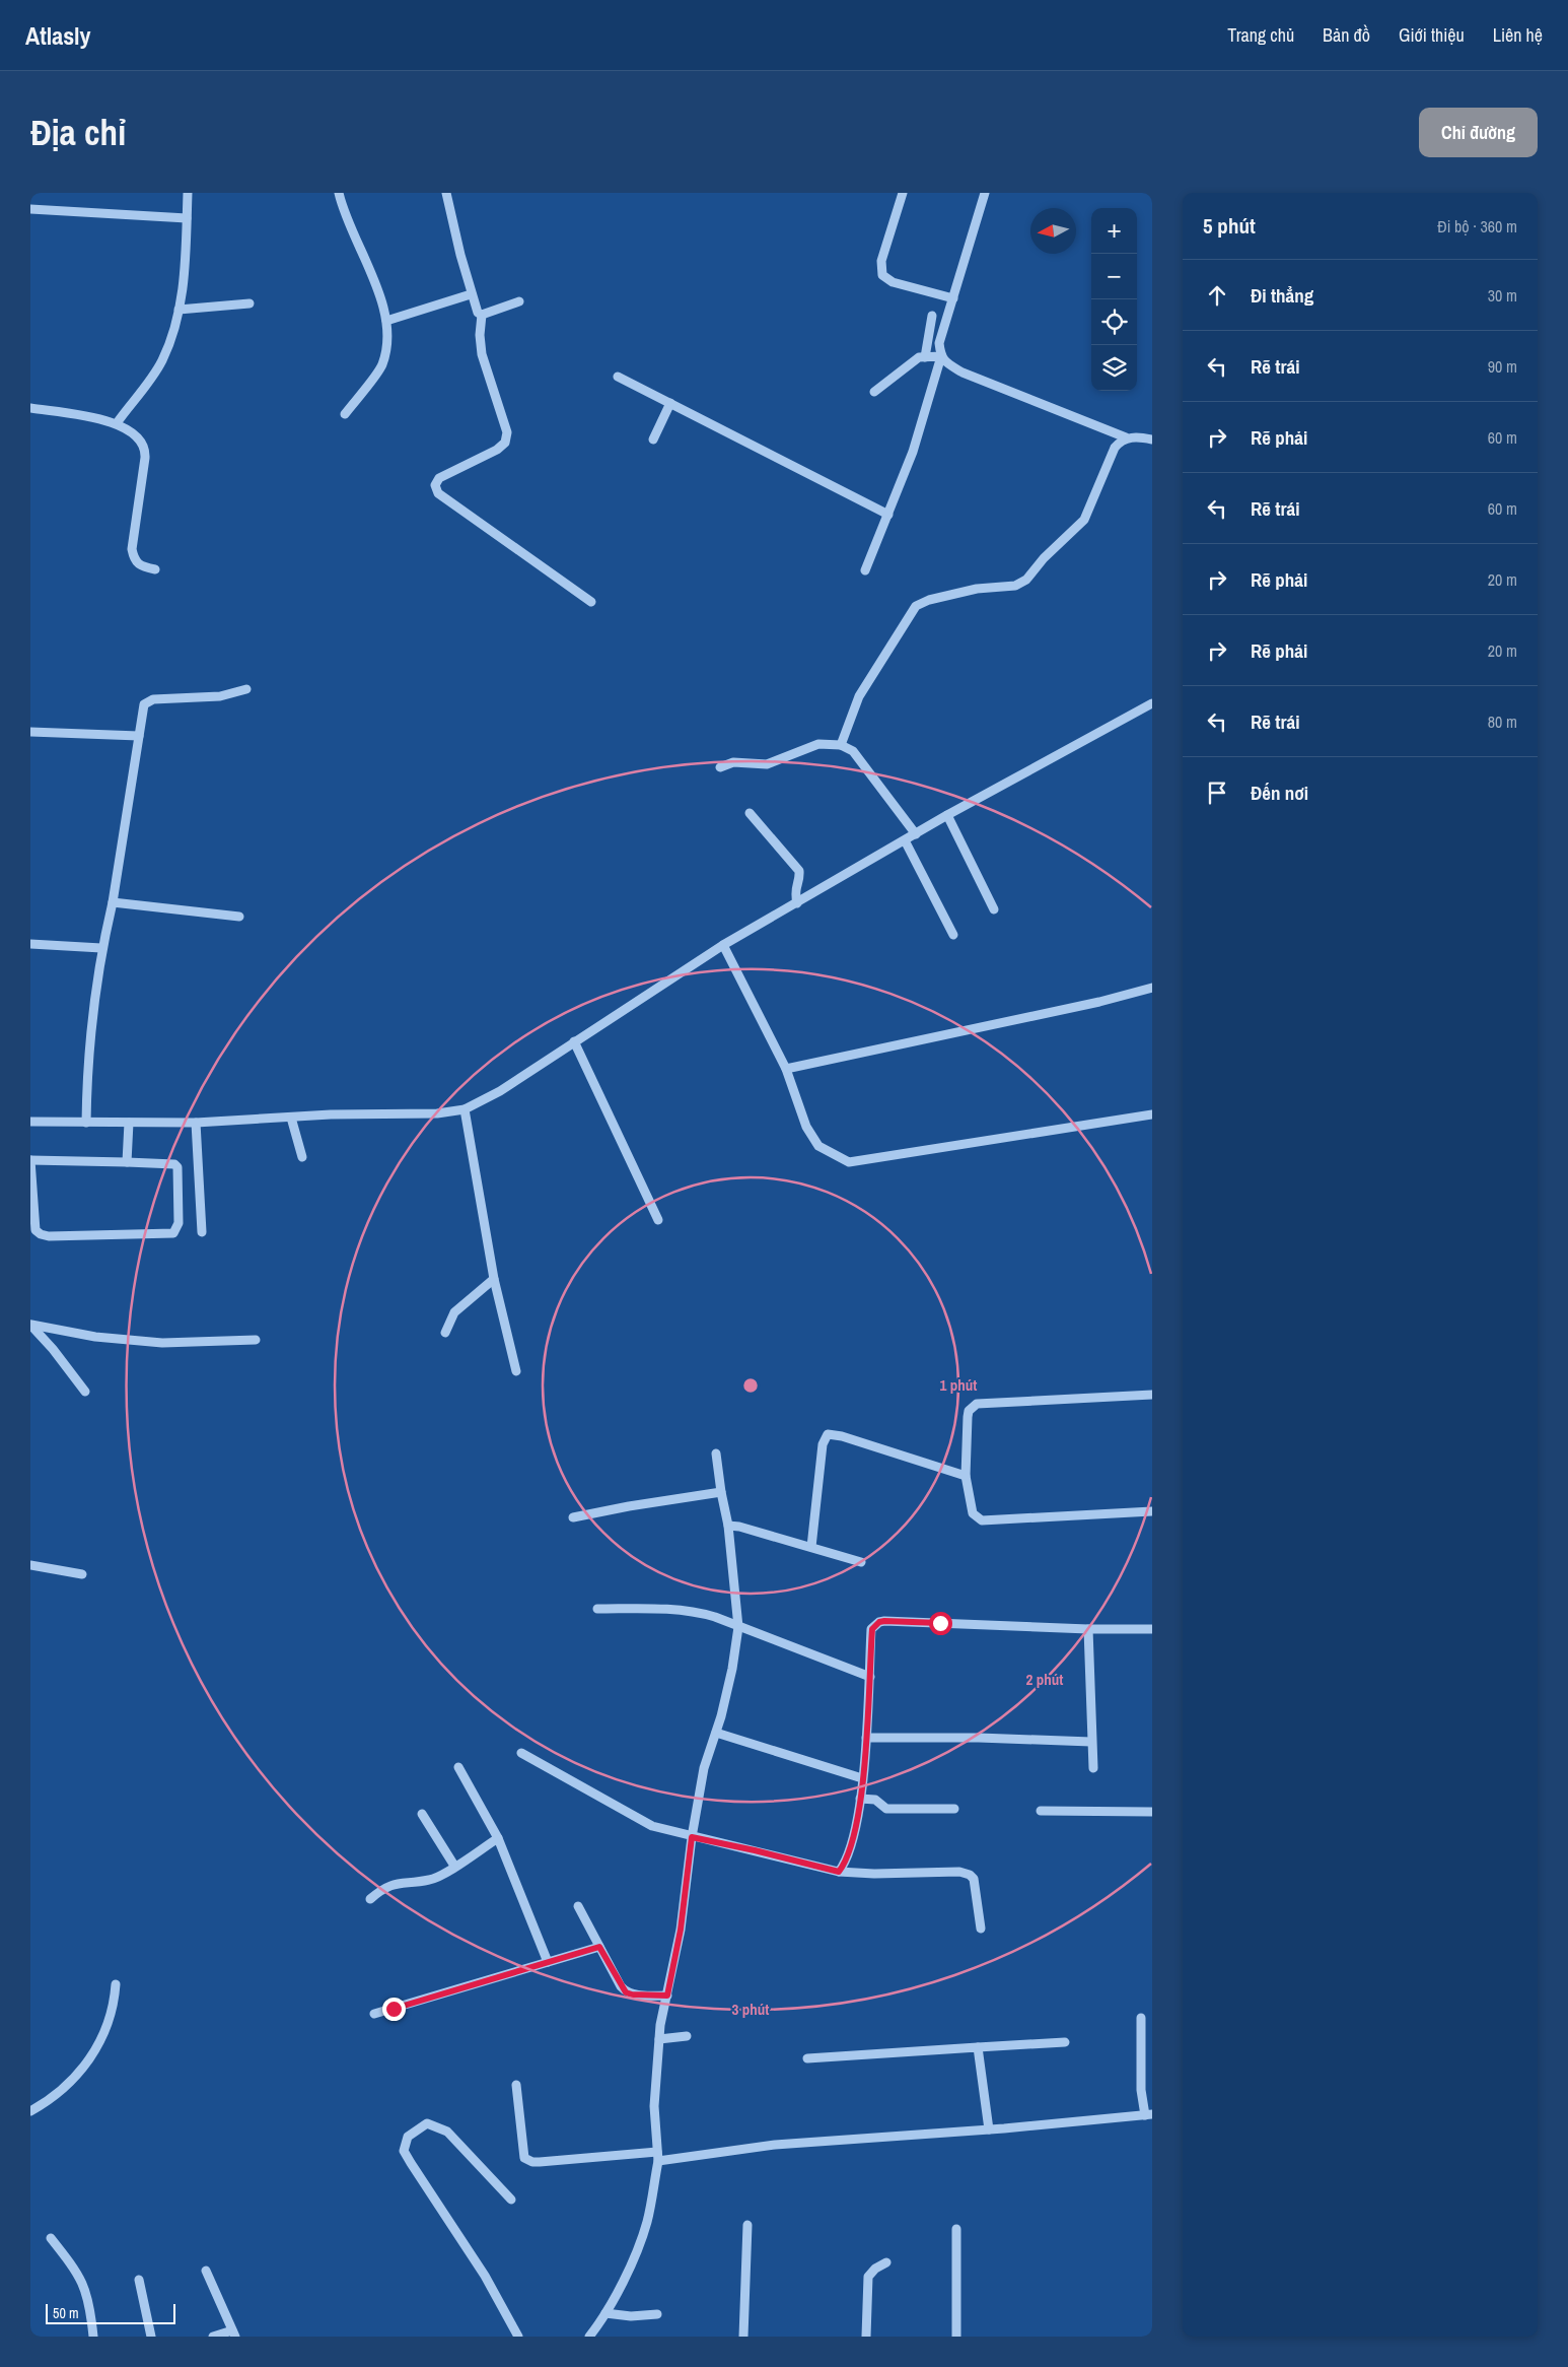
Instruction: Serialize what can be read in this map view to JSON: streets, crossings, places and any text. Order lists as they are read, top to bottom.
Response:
{
  "scale_bar": "50 m",
  "north": "left",
  "page": {
    "header": "Atlasly",
    "nav": [
      "Trang chủ",
      "Bản đồ",
      "Giới thiệu",
      "Liên hệ"
    ],
    "buttons": "Chỉ đường",
    "title": "Địa chỉ",
    "heading": ["5 phút", "Đi bộ · 360 m"],
    "map_buttons": ["+", "−"],
    "list": [
      ["Đi thẳng", "30 m"],
      ["Rẽ trái", "90 m"],
      ["Rẽ phải", "60 m"],
      ["Rẽ trái", "60 m"],
      ["Rẽ phải", "20 m"],
      ["Rẽ phải", "20 m"],
      ["Rẽ trái", "80 m"],
      "Đến nơi"
    ],
    "scale": "50 m"
  },
  "rings": ["1 phút", "2 phút", "3 phút"]
}
